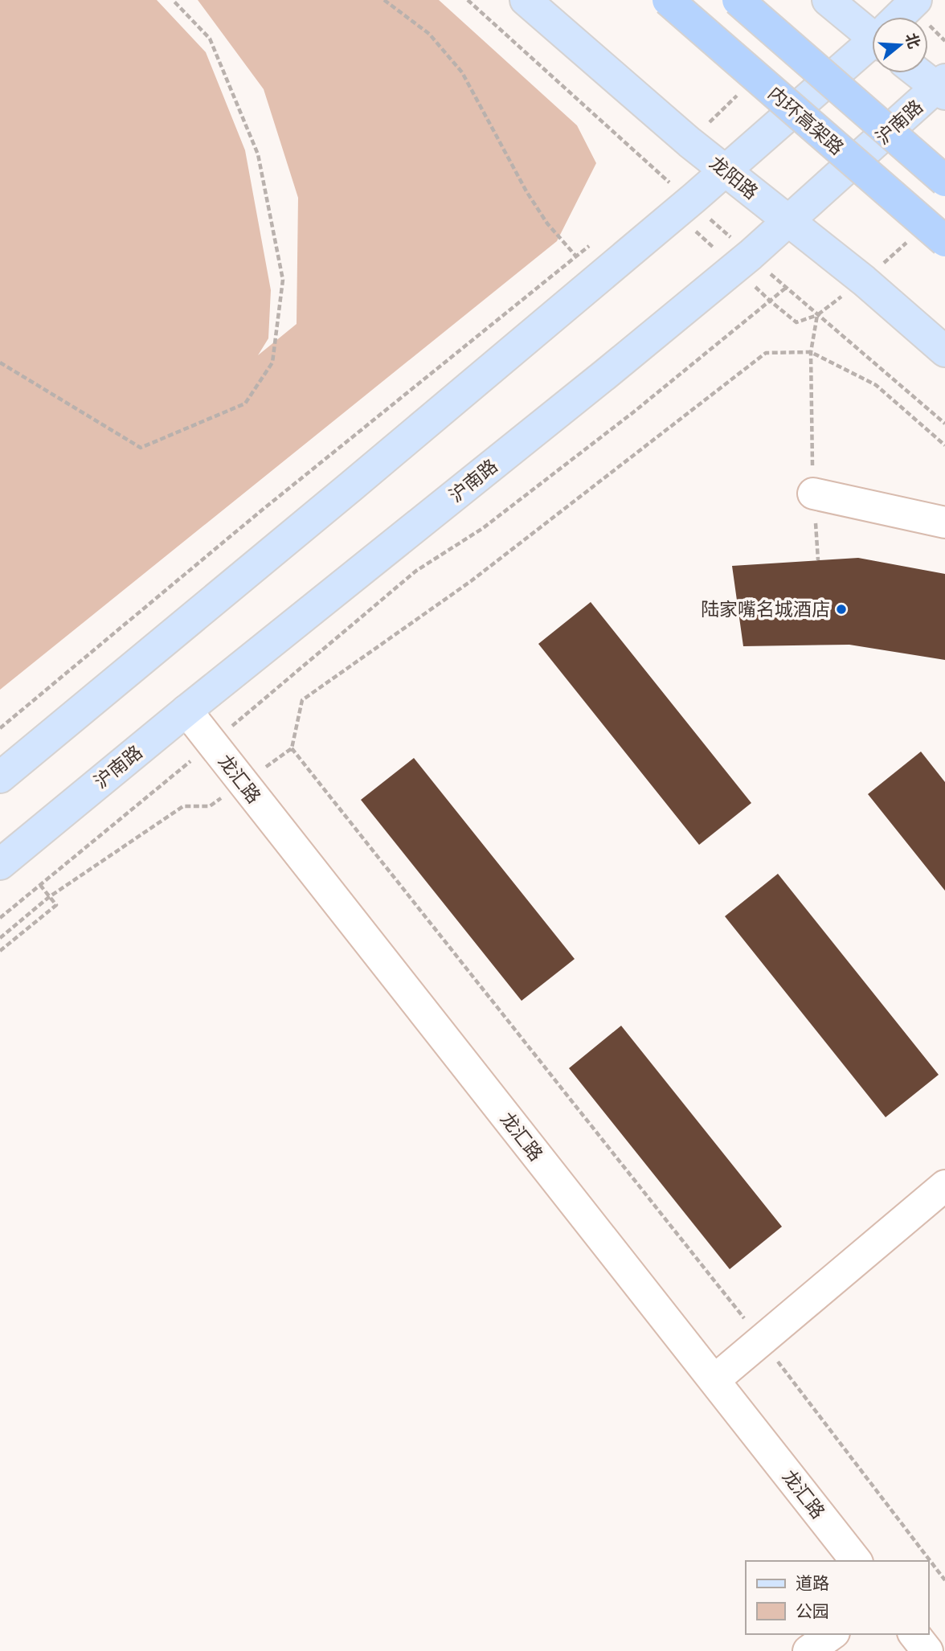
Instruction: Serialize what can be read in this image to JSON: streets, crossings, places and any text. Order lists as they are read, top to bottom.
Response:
{
  "streets": {
    "highway": ["内环高架路"],
    "main road": ["沪南路", "龙阳路"],
    "street": ["龙汇路"]
  },
  "crossings": [
    ["沪南路", "龙阳路"],
    ["沪南路", "龙汇路"]
  ],
  "places": ["陆家嘴名城酒店"],
  "legend": ["道路", "公园"],
  "north": "right"
}
